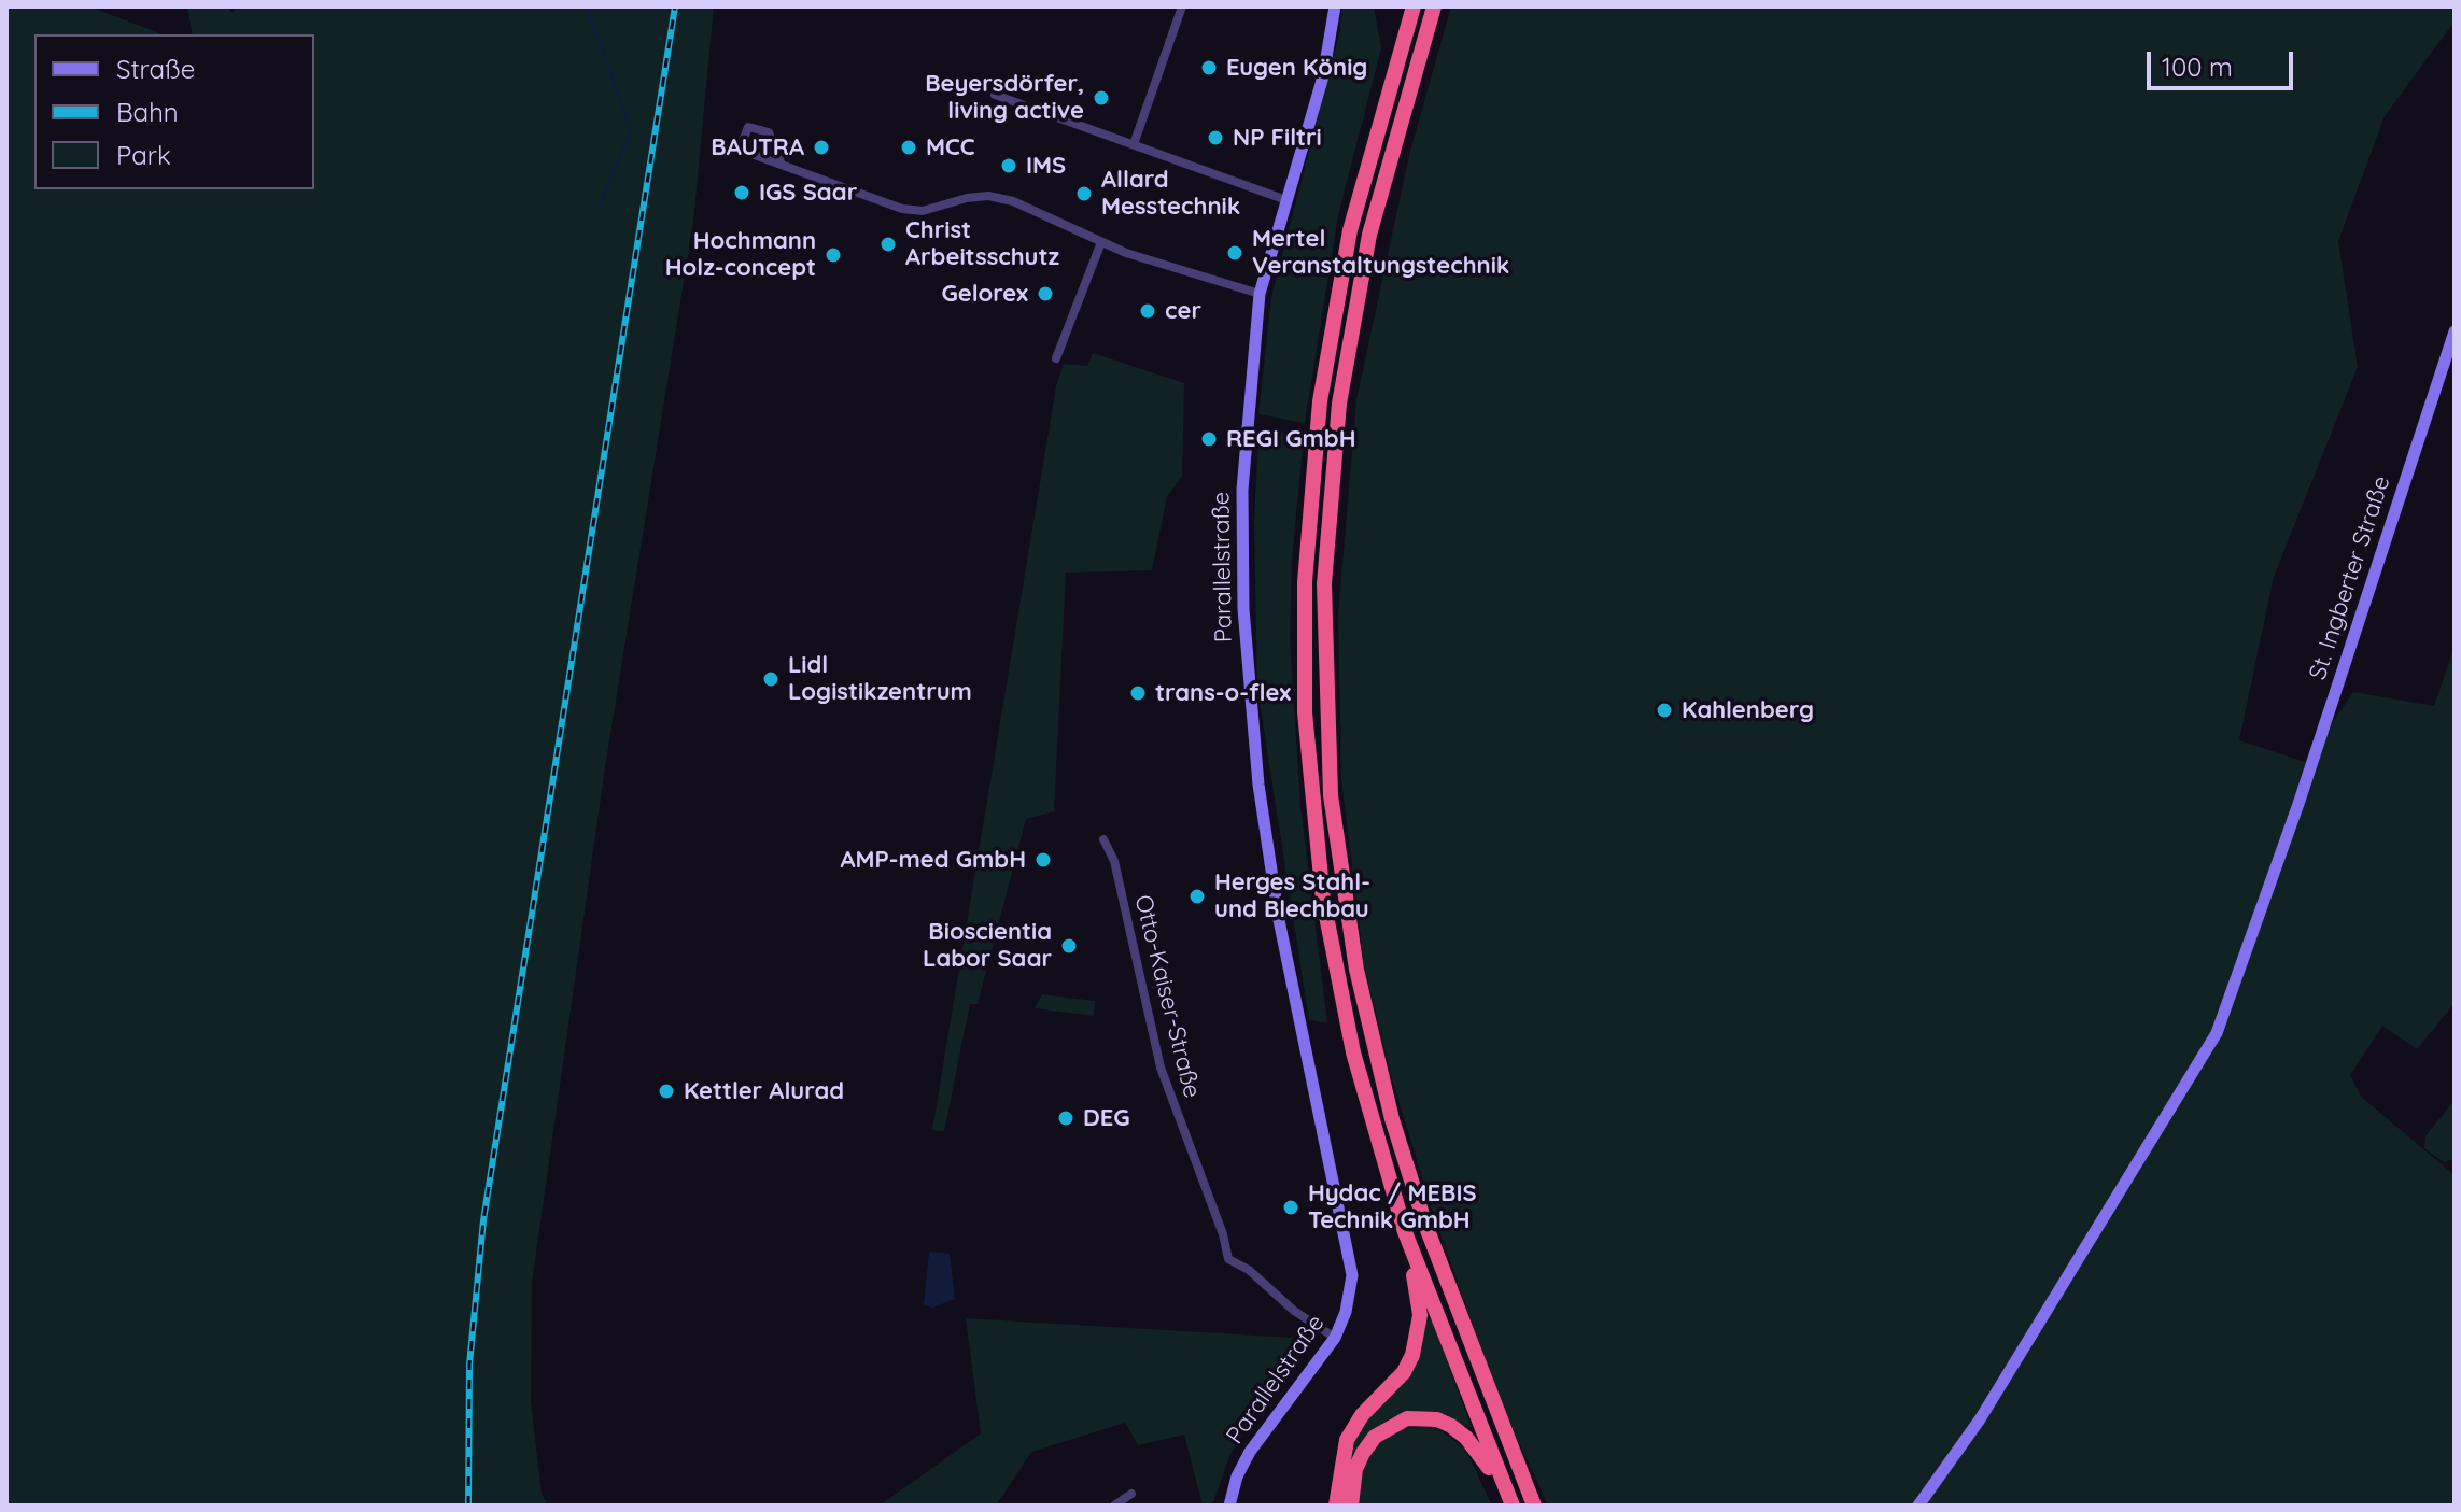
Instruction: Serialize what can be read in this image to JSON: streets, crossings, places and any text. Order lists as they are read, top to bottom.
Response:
{
  "streets": {
    "street": ["Parallelstraße", "St. Ingberter Straße", "Otto-Kaiser-Straße"]
  },
  "crossings": [
    ["Parallelstraße", "Otto-Kaiser-Straße"]
  ],
  "places": [
    "Eugen König",
    "Beyersdörfer, living active",
    "NP Filtri",
    "BAUTRA",
    "MCC",
    "IMS",
    "IGS Saar",
    "Allard Messtechnik",
    "Christ Arbeitsschutz",
    "Mertel Veranstaltungstechnik",
    "Hochmann Holz-concept",
    "Gelorex",
    "cer",
    "REGI GmbH",
    "Lidl Logistikzentrum",
    "trans-o-flex",
    "Kahlenberg",
    "AMP-med GmbH",
    "Herges Stahl- und Blechbau",
    "Bioscientia Labor Saar",
    "Kettler Alurad",
    "DEG",
    "Hydac / MEBIS Technik GmbH"
  ],
  "legend": ["Straße", "Bahn", "Park"],
  "scale_bar": "100 m"
}
